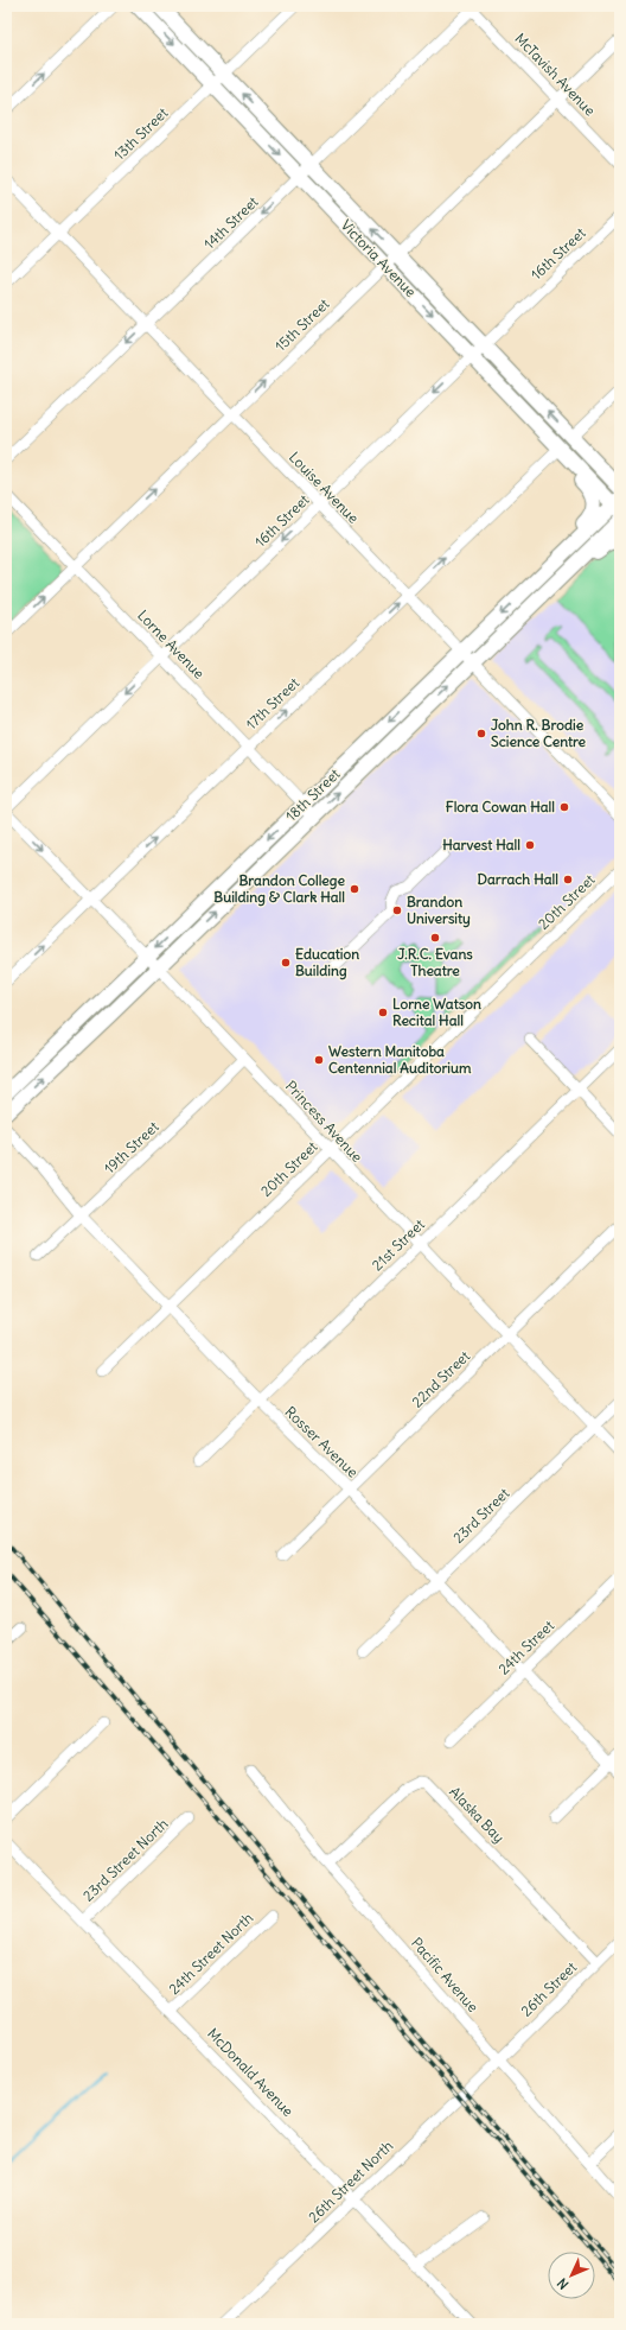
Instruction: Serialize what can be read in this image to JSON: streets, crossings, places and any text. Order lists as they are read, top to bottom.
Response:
{
  "streets": {
    "main road": ["Victoria Avenue", "18th Street"],
    "street": [
      "McTavish Avenue",
      "13th Street",
      "14th Street",
      "16th Street",
      "15th Street",
      "Louise Avenue",
      "Lorne Avenue",
      "17th Street",
      "20th Street",
      "Princess Avenue",
      "19th Street",
      "21st Street",
      "22nd Street",
      "Rosser Avenue",
      "23rd Street",
      "24th Street",
      "Alaska Bay",
      "23rd Street North",
      "24th Street North",
      "Pacific Avenue",
      "26th Street",
      "McDonald Avenue",
      "26th Street North"
    ]
  },
  "crossings": [
    ["McTavish Avenue", "14th Street"],
    ["McTavish Avenue", "15th Street"],
    ["13th Street", "Victoria Avenue"],
    ["13th Street", "Louise Avenue"],
    ["14th Street", "Victoria Avenue"],
    ["14th Street", "Louise Avenue"],
    ["16th Street", "Victoria Avenue"],
    ["16th Street", "Louise Avenue"],
    ["16th Street", "Lorne Avenue"],
    ["16th Street", "Princess Avenue"],
    ["Victoria Avenue", "15th Street"],
    ["Victoria Avenue", "17th Street"],
    ["15th Street", "Louise Avenue"],
    ["15th Street", "Lorne Avenue"],
    ["Louise Avenue", "17th Street"],
    ["Louise Avenue", "18th Street"],
    ["Lorne Avenue", "17th Street"],
    ["Lorne Avenue", "18th Street"],
    ["17th Street", "Princess Avenue"],
    ["18th Street", "Princess Avenue"],
    ["20th Street", "Princess Avenue"],
    ["20th Street", "Rosser Avenue"],
    ["Princess Avenue", "19th Street"],
    ["Princess Avenue", "21st Street"],
    ["Princess Avenue", "22nd Street"],
    ["Princess Avenue", "23rd Street"],
    ["19th Street", "Rosser Avenue"],
    ["21st Street", "Rosser Avenue"],
    ["22nd Street", "Rosser Avenue"],
    ["Rosser Avenue", "23rd Street"],
    ["Rosser Avenue", "24th Street"],
    ["Alaska Bay", "Pacific Avenue"],
    ["Alaska Bay", "26th Street"],
    ["23rd Street North", "McDonald Avenue"],
    ["24th Street North", "McDonald Avenue"],
    ["Pacific Avenue", "26th Street"],
    ["Pacific Avenue", "26th Street North"],
    ["26th Street", "26th Street North"],
    ["McDonald Avenue", "26th Street North"]
  ],
  "one_way": [
    "14th Street",
    "16th Street",
    "15th Street",
    "17th Street"
  ],
  "places": [
    "John R. Brodie Science Centre",
    "Flora Cowan Hall",
    "Harvest Hall",
    "Darrach Hall",
    "Brandon College Building & Clark Hall",
    "Brandon University",
    "J.R.C. Evans Theatre",
    "Education Building",
    "Lorne Watson Recital Hall",
    "Western Manitoba Centennial Auditorium"
  ],
  "north": "bottom left"
}
